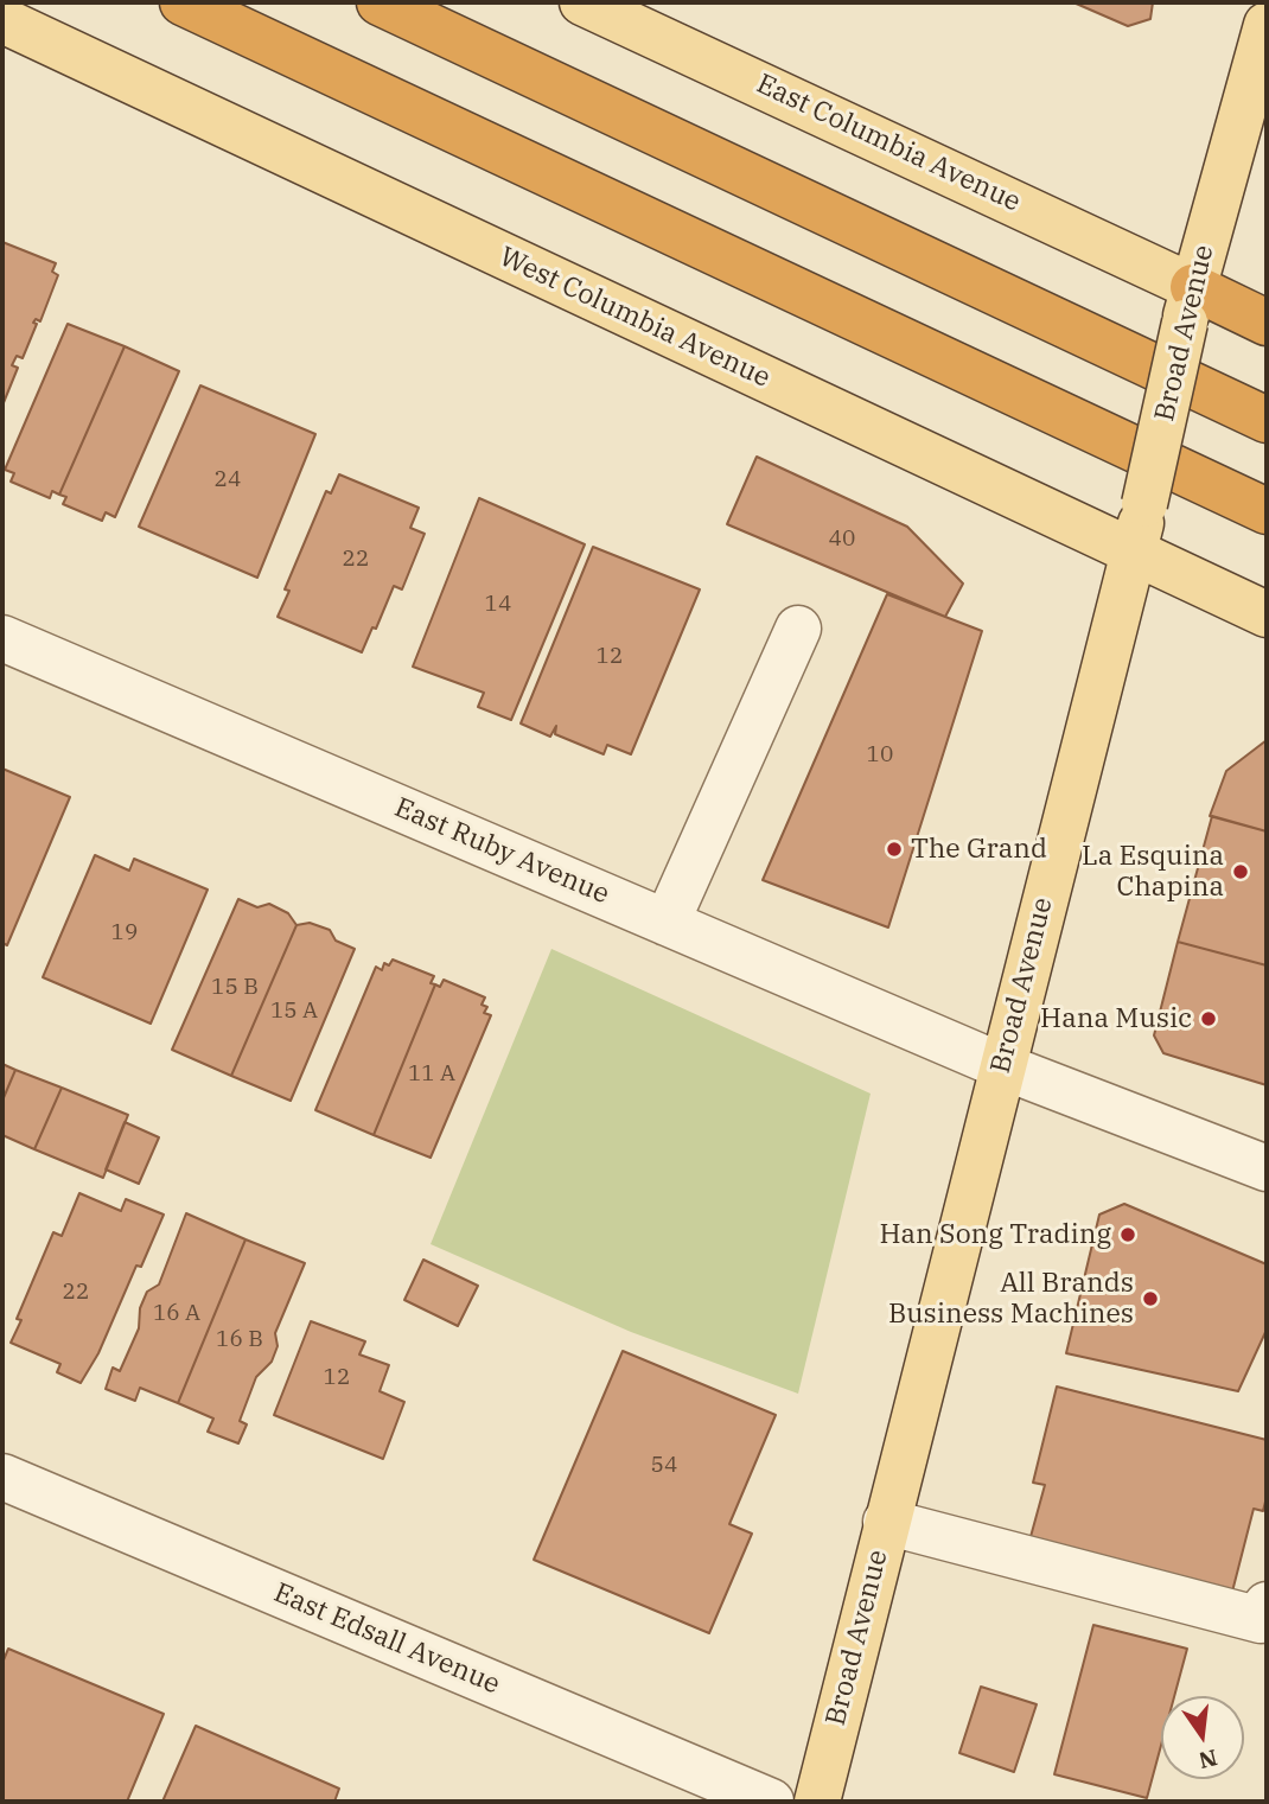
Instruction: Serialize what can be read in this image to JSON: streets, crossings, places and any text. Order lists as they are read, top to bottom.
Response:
{
  "streets": {
    "main road": ["East Columbia Avenue", "West Columbia Avenue", "Broad Avenue"],
    "street": ["East Ruby Avenue", "East Edsall Avenue"]
  },
  "crossings": [
    ["East Columbia Avenue", "Broad Avenue"],
    ["West Columbia Avenue", "Broad Avenue"],
    ["Broad Avenue", "East Ruby Avenue"]
  ],
  "places": [
    "The Grand",
    "La Esquina Chapina",
    "Hana Music",
    "Han Song Trading",
    "All Brands Business Machines"
  ],
  "house_numbers": [
    "24",
    "40",
    "22",
    "14",
    "12",
    "10",
    "19",
    "15 B",
    "15 A",
    "11 A",
    "22",
    "16 A",
    "16 B",
    "12",
    "54"
  ],
  "north": "bottom"
}
